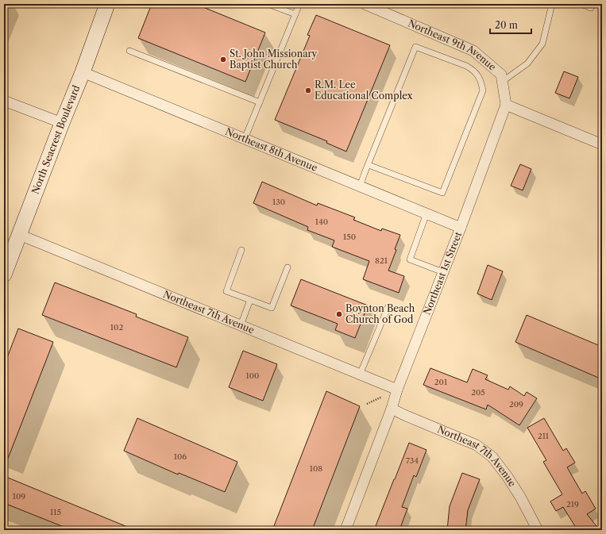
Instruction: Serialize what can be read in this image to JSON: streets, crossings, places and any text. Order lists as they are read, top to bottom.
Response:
{
  "streets": {
    "street": [
      "Northeast 9th Avenue",
      "North Seacrest Boulevard",
      "Northeast 8th Avenue",
      "Northeast 1st Street",
      "Northeast 7th Avenue"
    ]
  },
  "crossings": [
    ["Northeast 9th Avenue", "Northeast 1st Street"],
    ["North Seacrest Boulevard", "Northeast 8th Avenue"],
    ["North Seacrest Boulevard", "Northeast 7th Avenue"],
    ["Northeast 8th Avenue", "Northeast 1st Street"],
    ["Northeast 1st Street", "Northeast 7th Avenue"]
  ],
  "places": ["St. John Missionary Baptist Church", "R.M. Lee Educational Complex", "Boynton Beach Church of God"],
  "house_numbers": [
    "130",
    "140",
    "150",
    "821",
    "102",
    "100",
    "201",
    "205",
    "209",
    "211",
    "106",
    "734",
    "108",
    "109",
    "219",
    "115"
  ],
  "scale_bar": "20 m"
}
